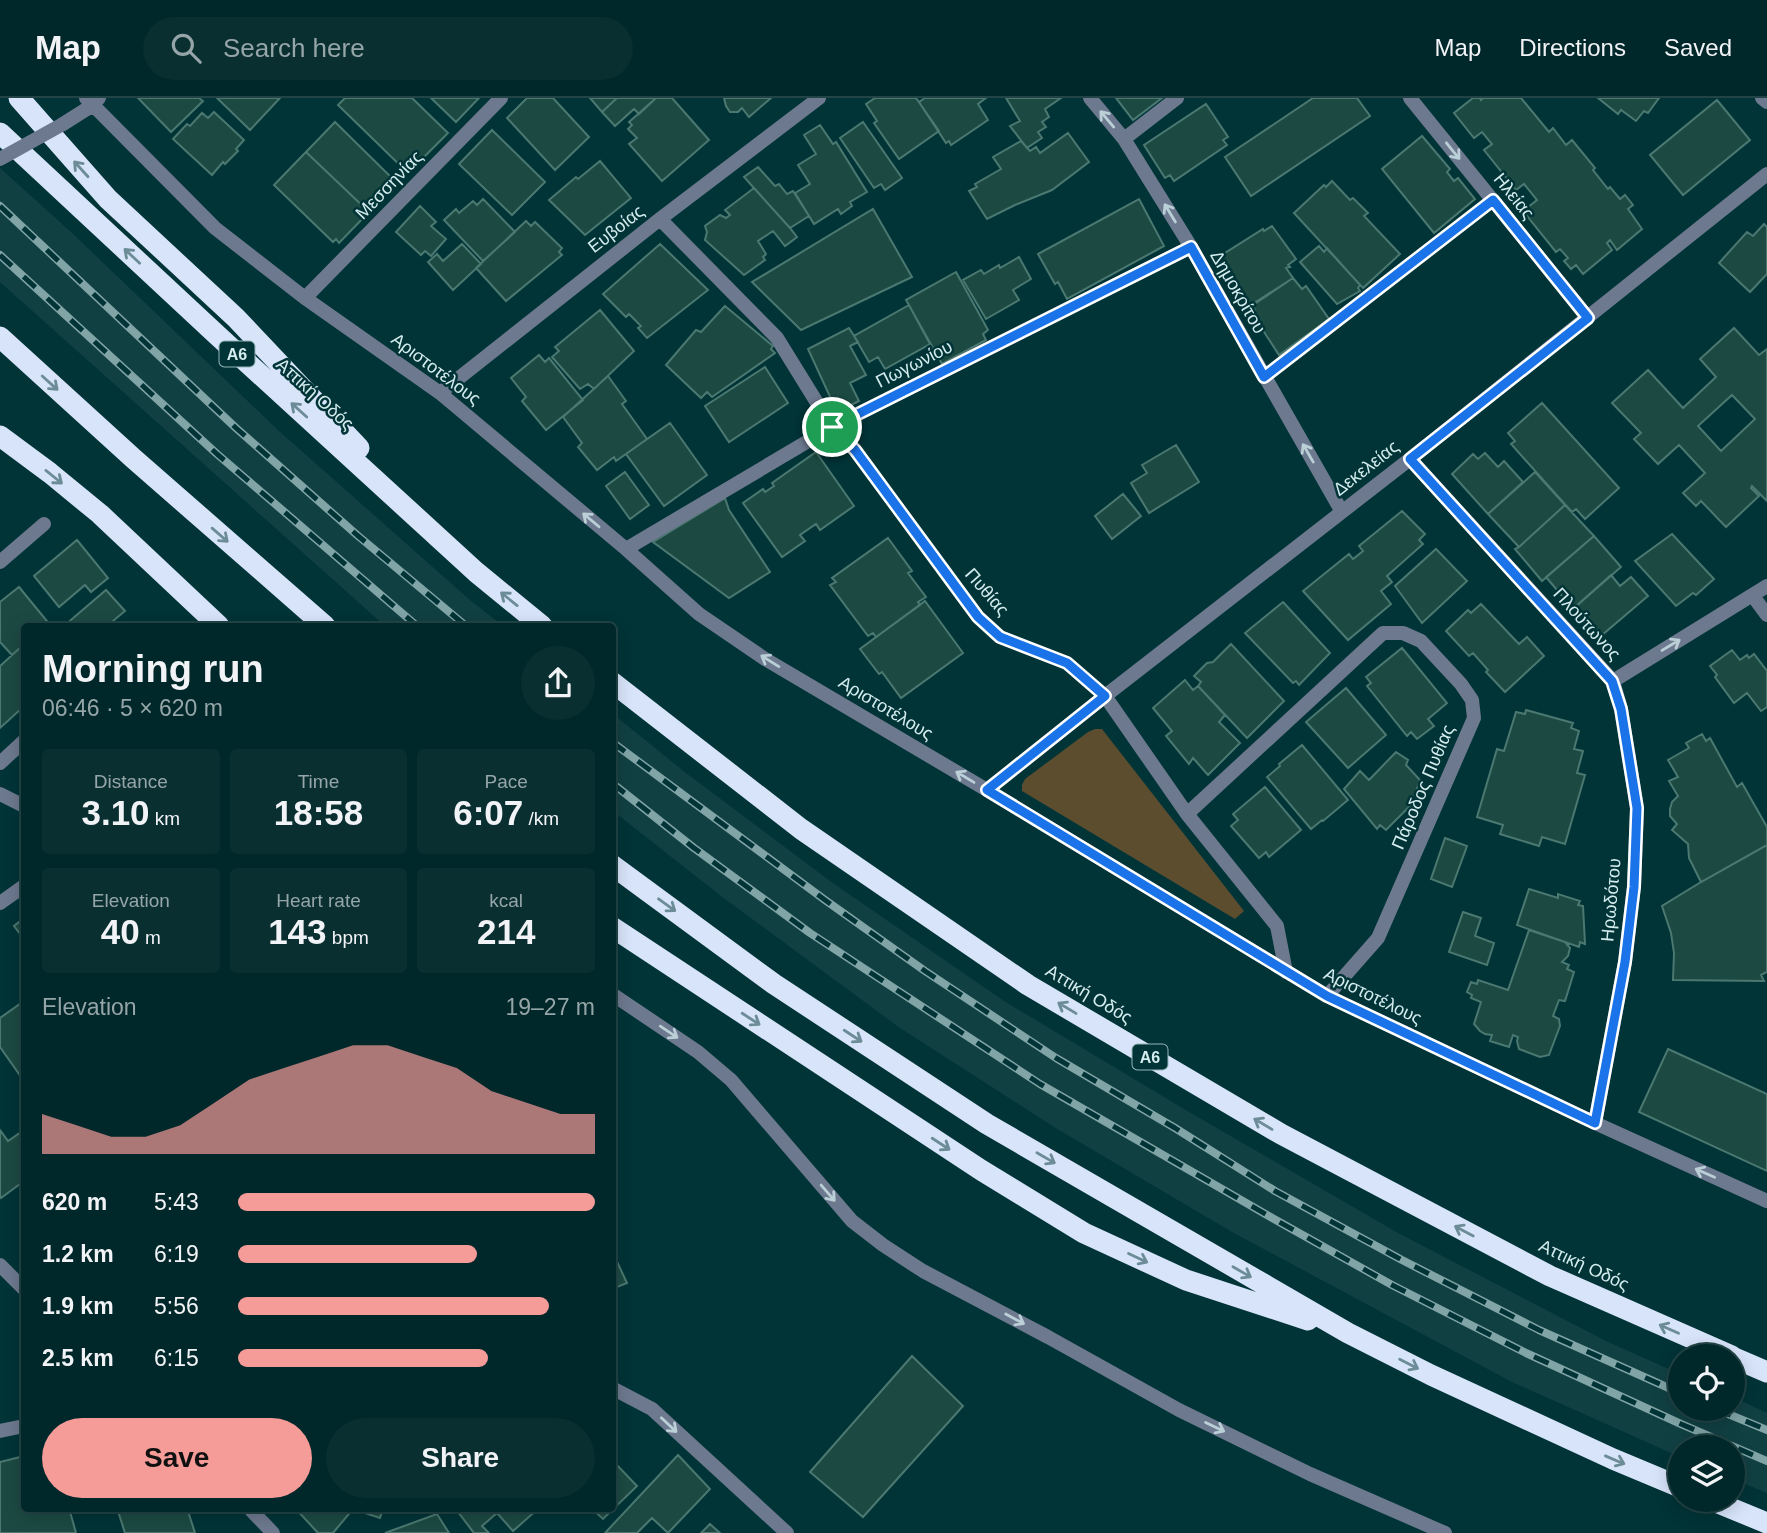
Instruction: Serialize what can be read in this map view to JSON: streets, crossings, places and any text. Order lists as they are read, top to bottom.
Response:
{
  "streets": {
    "highway": ["Α6", "Αττική Οδός"],
    "street": [
      "Μεσσηνίας",
      "Ηλείας",
      "Ευβοίας",
      "Δημοκρίτου",
      "Πωγωνίου",
      "Αριστοτέλους",
      "Δεκελείας",
      "Πλούτωνος",
      "Πάροδος Πυθίας",
      "Ηρωδότου"
    ],
    "path": ["Πυθίας"]
  },
  "crossings": [
    ["Μεσσηνίας", "Αριστοτέλους"],
    ["Ηλείας", "Δεκελείας"],
    ["Ευβοίας", "Αριστοτέλους"],
    ["Δημοκρίτου", "Πωγωνίου"],
    ["Δημοκρίτου", "Δεκελείας"],
    ["Πωγωνίου", "Αριστοτέλους"],
    ["Πωγωνίου", "Πυθίας"],
    ["Αριστοτέλους", "Δεκελείας"],
    ["Αριστοτέλους", "Πάροδος Πυθίας"],
    ["Αριστοτέλους", "Ηρωδότου"],
    ["Δεκελείας", "Πυθίας"],
    ["Δεκελείας", "Πλούτωνος"],
    ["Πλούτωνος", "Ηρωδότου"]
  ],
  "one_way": ["Ηλείας", "Δημοκρίτου", "Αριστοτέλους"],
  "page": {
    "header": "Map",
    "search": "Search here",
    "nav": ["Map", "Directions", "Saved"],
    "heading": ["Morning run", "06:46 · 5 × 620 m"],
    "stats": [
      ["Distance", "3.10 km"],
      ["Time", "18:58"],
      ["Pace", "6:07 /km"],
      ["Elevation", "40 m"],
      ["Heart rate", "143 bpm"],
      ["kcal", "214"]
    ],
    "chart": ["Elevation", "19–27 m"],
    "list": [
      {
        "name": "620 m",
        "note": "5:43"
      },
      {
        "name": "1.2 km",
        "note": "6:19"
      },
      {
        "name": "1.9 km",
        "note": "5:56"
      },
      {
        "name": "2.5 km",
        "note": "6:15"
      }
    ],
    "buttons": ["Save", "Share"]
  }
}
